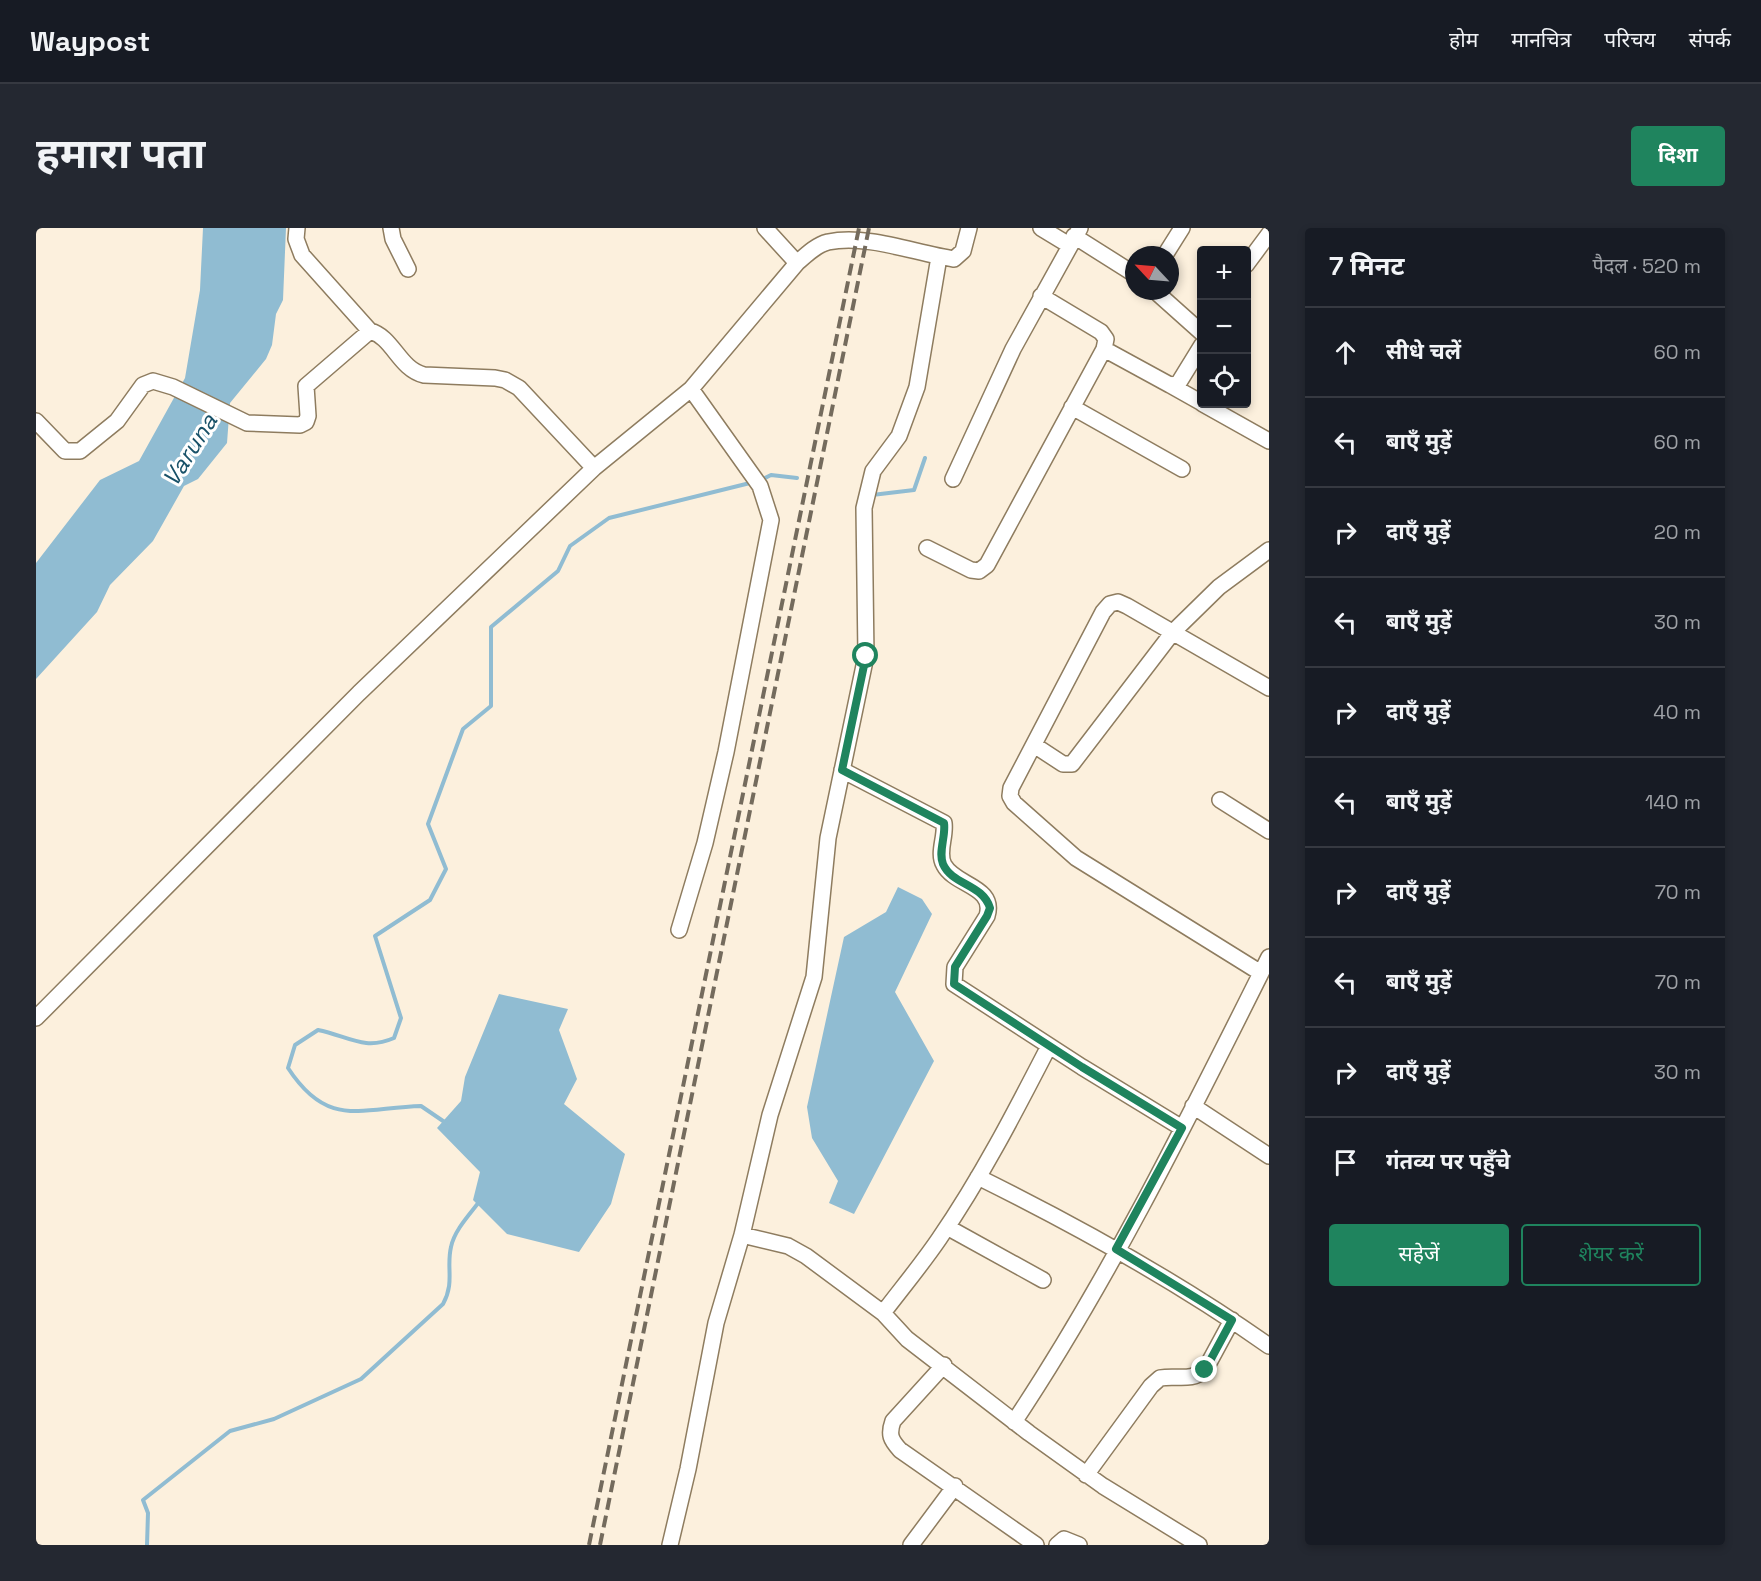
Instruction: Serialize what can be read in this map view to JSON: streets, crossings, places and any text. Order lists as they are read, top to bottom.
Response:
{
  "water": ["Varuna"],
  "north": "top left",
  "page": {
    "header": "Waypost",
    "nav": [
      "होम",
      "मानचित्र",
      "परिचय",
      "संपर्क"
    ],
    "buttons": [
      "दिशा",
      ["सहेजें", "शेयर करें"]
    ],
    "title": "हमारा पता",
    "heading": ["7 मिनट", "पैदल · 520 m"],
    "map_buttons": ["+", "−"],
    "list": [
      ["सीधे चलें", "60 m"],
      ["बाएँ मुड़ें", "60 m"],
      ["दाएँ मुड़ें", "20 m"],
      ["बाएँ मुड़ें", "30 m"],
      ["दाएँ मुड़ें", "40 m"],
      ["बाएँ मुड़ें", "140 m"],
      ["दाएँ मुड़ें", "70 m"],
      ["बाएँ मुड़ें", "70 m"],
      ["दाएँ मुड़ें", "30 m"],
      "गंतव्य पर पहुँचे"
    ]
  }
}
